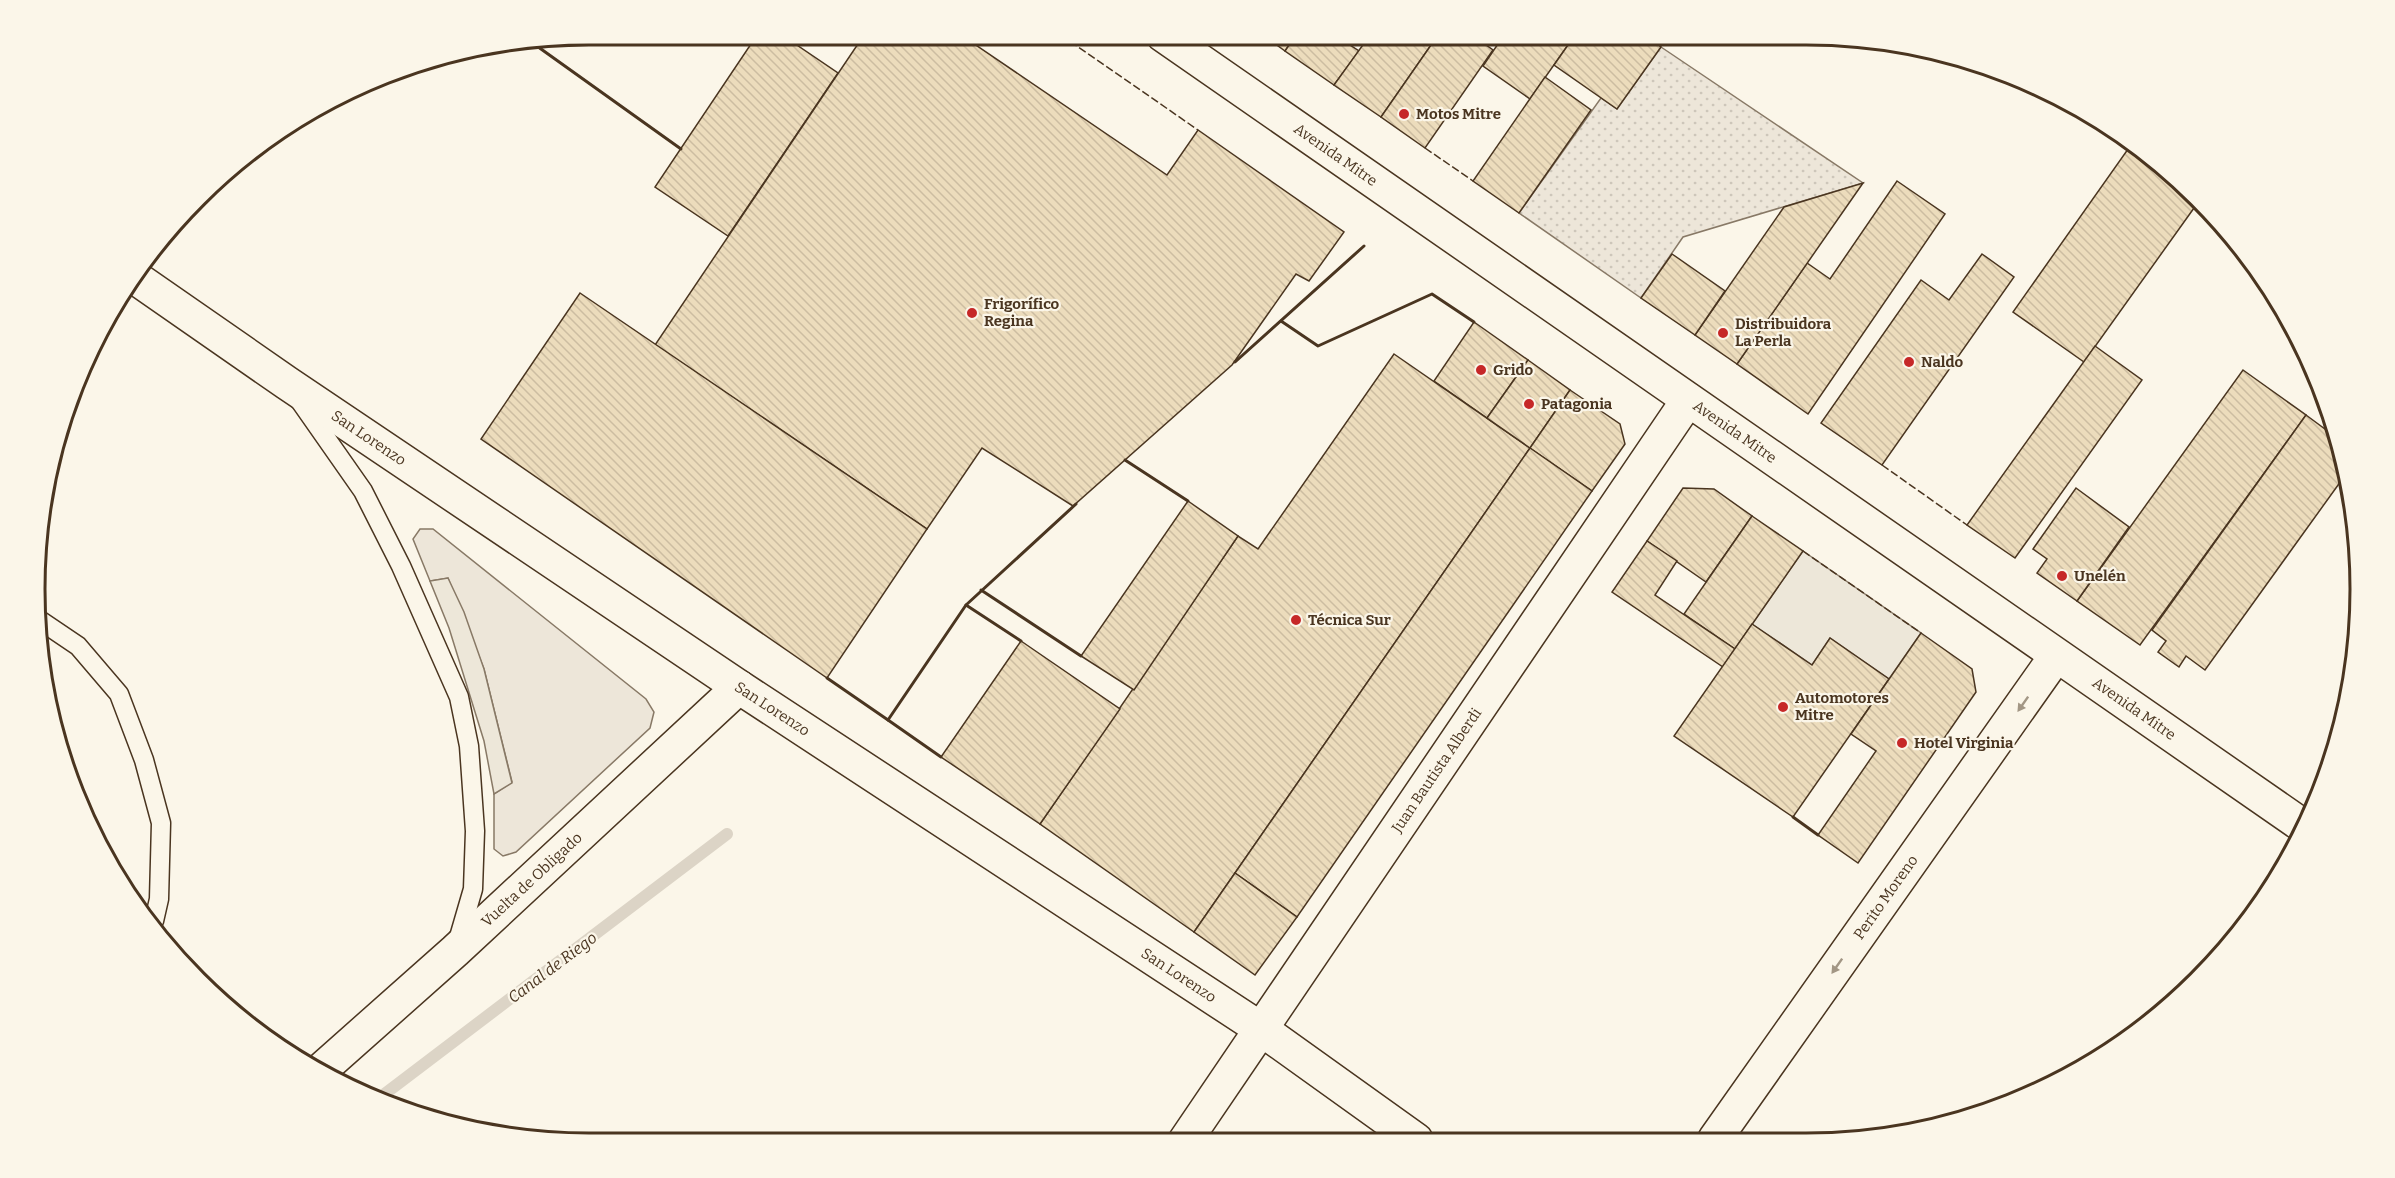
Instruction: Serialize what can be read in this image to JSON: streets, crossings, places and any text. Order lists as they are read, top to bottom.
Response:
{
  "streets": {
    "street": [
      "Avenida Mitre",
      "San Lorenzo",
      "Juan Bautista Alberdi",
      "Vuelta de Obligado",
      "Perito Moreno"
    ]
  },
  "crossings": [
    ["Avenida Mitre", "Juan Bautista Alberdi"],
    ["Avenida Mitre", "Perito Moreno"],
    ["San Lorenzo", "Juan Bautista Alberdi"],
    ["San Lorenzo", "Vuelta de Obligado"]
  ],
  "one_way": ["Perito Moreno"],
  "water": ["Canal de Riego"],
  "places": [
    "Motos Mitre",
    "Frigorífico Regina",
    "Distribuidora La Perla",
    "Naldo",
    "Grido",
    "Patagonia",
    "Unelén",
    "Técnica Sur",
    "Automotores Mitre",
    "Hotel Virginia"
  ]
}
